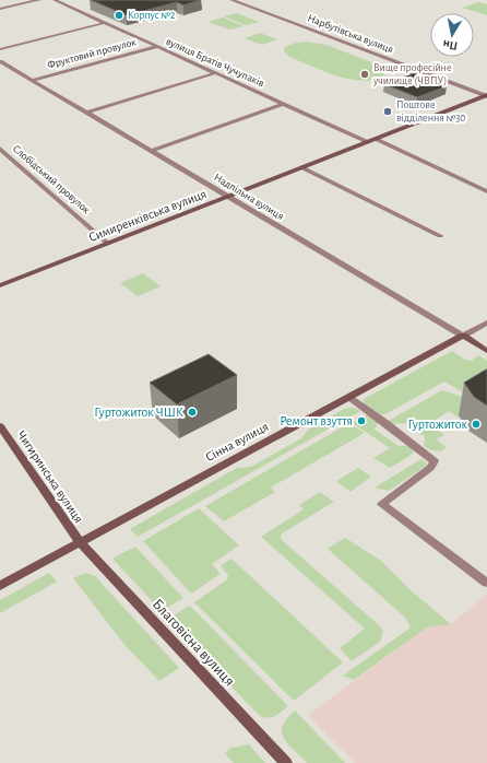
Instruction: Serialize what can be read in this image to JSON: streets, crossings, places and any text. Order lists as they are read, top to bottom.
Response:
{
  "streets": {
    "main road": [
      "Надпільна вулиця",
      "Симиренківська вулиця",
      "Сінна вулиця",
      "Чигиринська вулиця",
      "Благовісна вулиця"
    ],
    "street": [
      "Нарбутівська вулиця",
      "Фруктовий провулок",
      "вулиця Братів Чучупаків",
      "Слобідський провулок"
    ]
  },
  "crossings": [
    ["Нарбутівська вулиця", "Симиренківська вулиця"],
    ["Фруктовий провулок", "вулиця Братів Чучупаків"],
    ["Фруктовий провулок", "Надпільна вулиця"],
    ["вулиця Братів Чучупаків", "Симиренківська вулиця"],
    ["Слобідський провулок", "Симиренківська вулиця"],
    ["Надпільна вулиця", "Симиренківська вулиця"],
    ["Надпільна вулиця", "Сінна вулиця"],
    ["Сінна вулиця", "Чигиринська вулиця"],
    ["Сінна вулиця", "Благовісна вулиця"],
    ["Чигиринська вулиця", "Благовісна вулиця"]
  ],
  "places": [
    "Корпус №2",
    "Вище професійне училище (ЧВПУ)",
    "Поштове відділення №30",
    "Гуртожиток ЧШК",
    "Ремонт взуття",
    "Гуртожиток"
  ],
  "north": "bottom"
}
